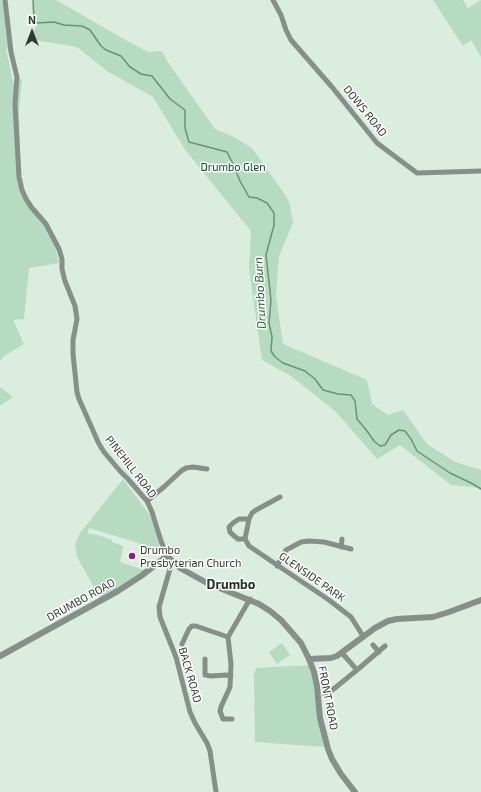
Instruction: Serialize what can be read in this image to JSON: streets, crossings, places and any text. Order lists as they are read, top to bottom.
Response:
{
  "streets": {
    "street": [
      "DOWS ROAD",
      "PINEHILL ROAD",
      "GLENSIDE PARK",
      "DRUMBO ROAD",
      "BACK ROAD",
      "FRONT ROAD"
    ]
  },
  "crossings": [
    ["PINEHILL ROAD", "DRUMBO ROAD"],
    ["PINEHILL ROAD", "FRONT ROAD"],
    ["DRUMBO ROAD", "FRONT ROAD"],
    ["BACK ROAD", "FRONT ROAD"]
  ],
  "districts": ["Drumbo"],
  "water": ["Drumbo Burn"],
  "parks": ["Drumbo Glen"],
  "places": ["Drumbo Presbyterian Church"],
  "north": "top"
}
